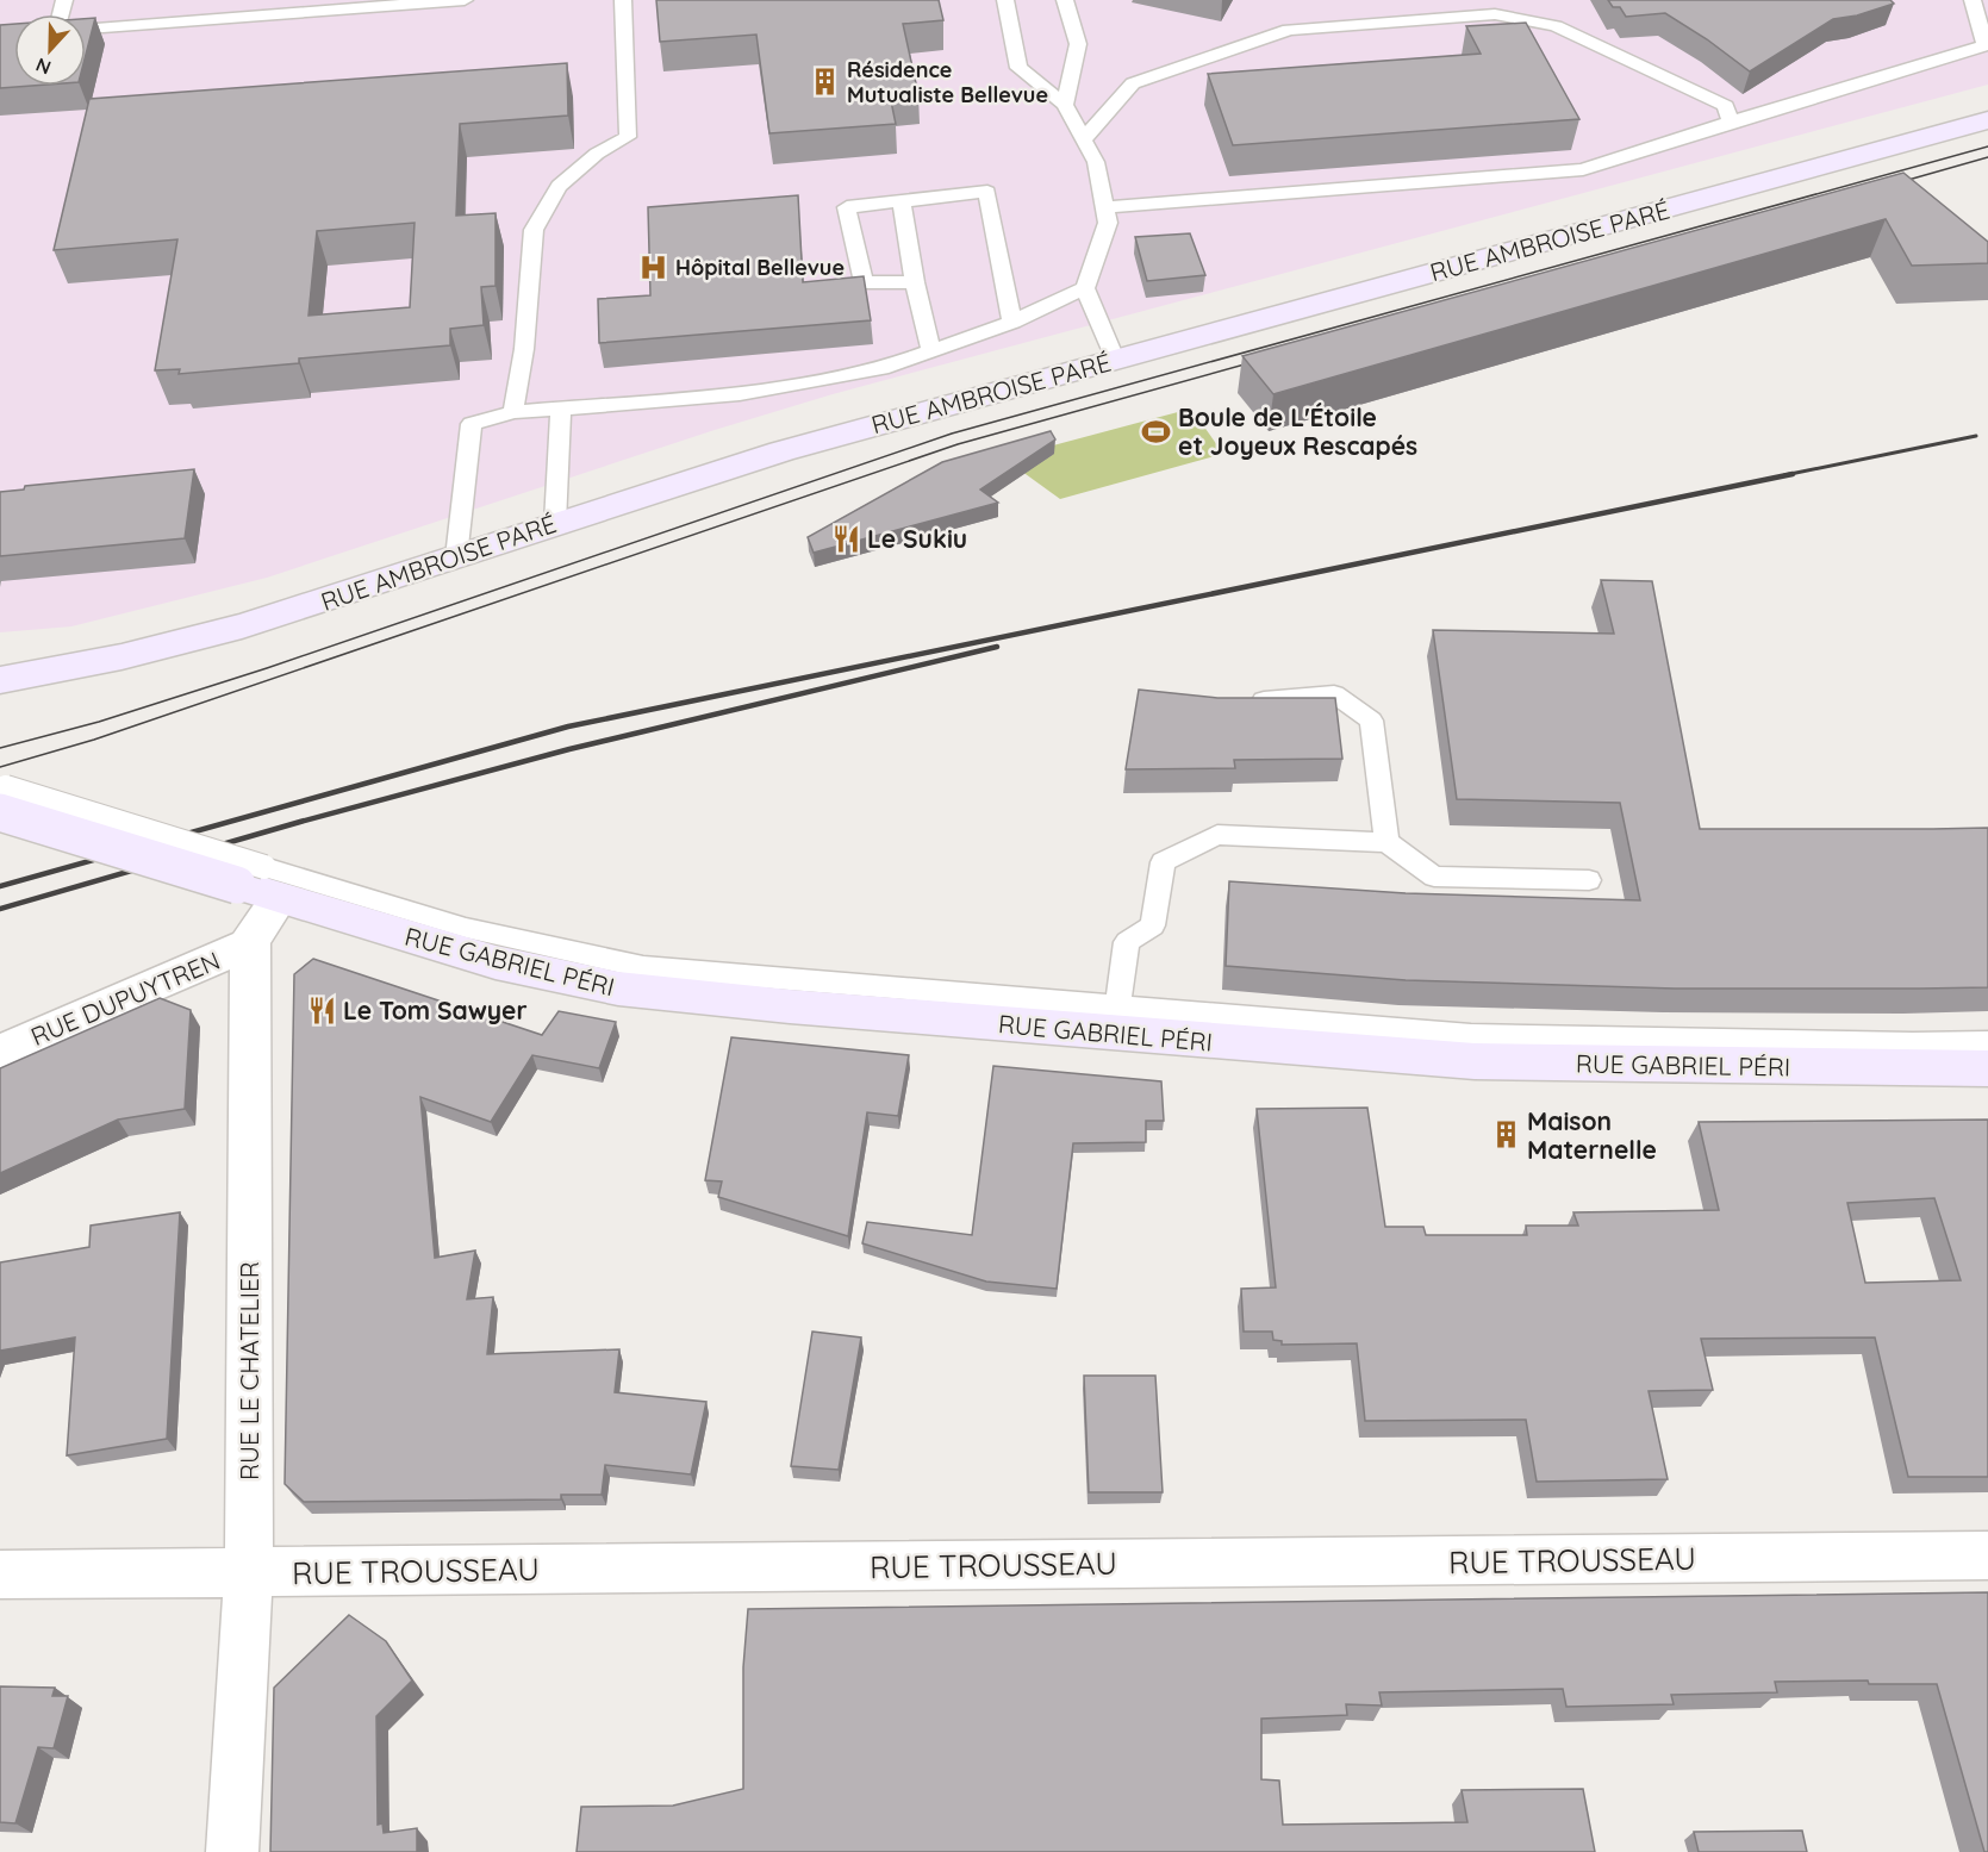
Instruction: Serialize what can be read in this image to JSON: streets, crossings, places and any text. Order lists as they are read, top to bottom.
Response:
{
  "streets": {
    "main road": ["RUE AMBROISE PARÉ", "RUE GABRIEL PÉRI"],
    "street": ["RUE DUPUYTREN", "RUE LE CHATELIER", "RUE TROUSSEAU"]
  },
  "crossings": [
    ["RUE DUPUYTREN", "RUE LE CHATELIER"],
    ["RUE LE CHATELIER", "RUE TROUSSEAU"]
  ],
  "places": {
    "building": ["Résidence Mutualiste Bellevue", "Maison Maternelle"],
    "hospital": ["Hôpital Bellevue"],
    "sports": ["Boule de L'Étoile et Joyeux Rescapés"],
    "restaurant": ["Le Sukiu", "Le Tom Sawyer"]
  },
  "north": "bottom"
}
